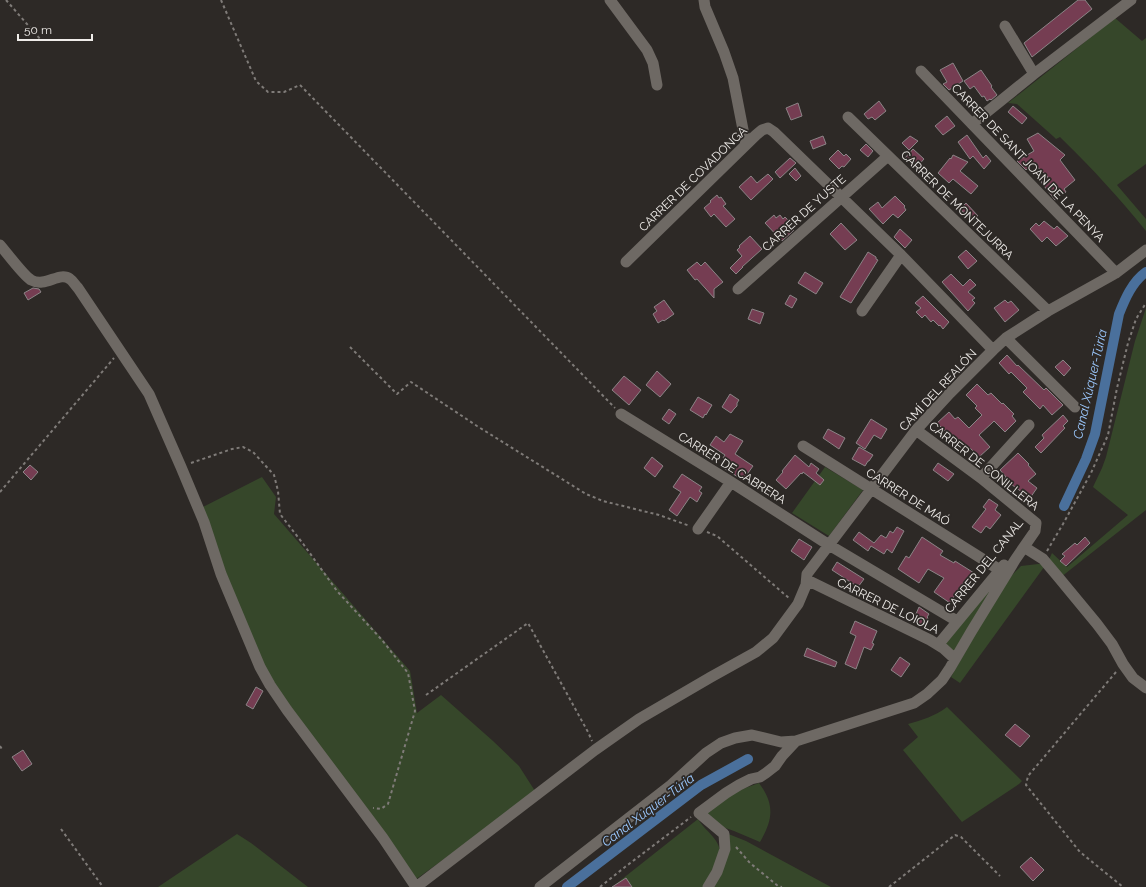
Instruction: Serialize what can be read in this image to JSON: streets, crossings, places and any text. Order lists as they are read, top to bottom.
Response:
{
  "streets": {
    "street": [
      "CARRER DE SANT JOAN DE LA PENYA",
      "CARRER DE COVADONGA",
      "CARRER DE MONTEJURRA",
      "CARRER DE YUSTE",
      "CAMÍ DEL REALÓN",
      "CARRER DE CONILLERA",
      "CARRER DE CABRERA",
      "CARRER DE MAÓ",
      "CARRER DEL CANAL",
      "CARRER DE LOIOLA"
    ]
  },
  "crossings": [
    ["CARRER DE SANT JOAN DE LA PENYA", "CAMÍ DEL REALÓN"],
    ["CARRER DE COVADONGA", "CARRER DE YUSTE"],
    ["CARRER DE COVADONGA", "CAMÍ DEL REALÓN"],
    ["CARRER DE MONTEJURRA", "CARRER DE YUSTE"],
    ["CARRER DE MONTEJURRA", "CAMÍ DEL REALÓN"],
    ["CAMÍ DEL REALÓN", "CARRER DE CONILLERA"],
    ["CAMÍ DEL REALÓN", "CARRER DE CABRERA"],
    ["CAMÍ DEL REALÓN", "CARRER DE MAÓ"],
    ["CAMÍ DEL REALÓN", "CARRER DE LOIOLA"],
    ["CARRER DE CONILLERA", "CARRER DEL CANAL"],
    ["CARRER DE CABRERA", "CARRER DEL CANAL"],
    ["CARRER DE MAÓ", "CARRER DEL CANAL"],
    ["CARRER DEL CANAL", "CARRER DE LOIOLA"]
  ],
  "water": ["Canal Xúquer-Túria"],
  "scale_bar": "50 m"
}
